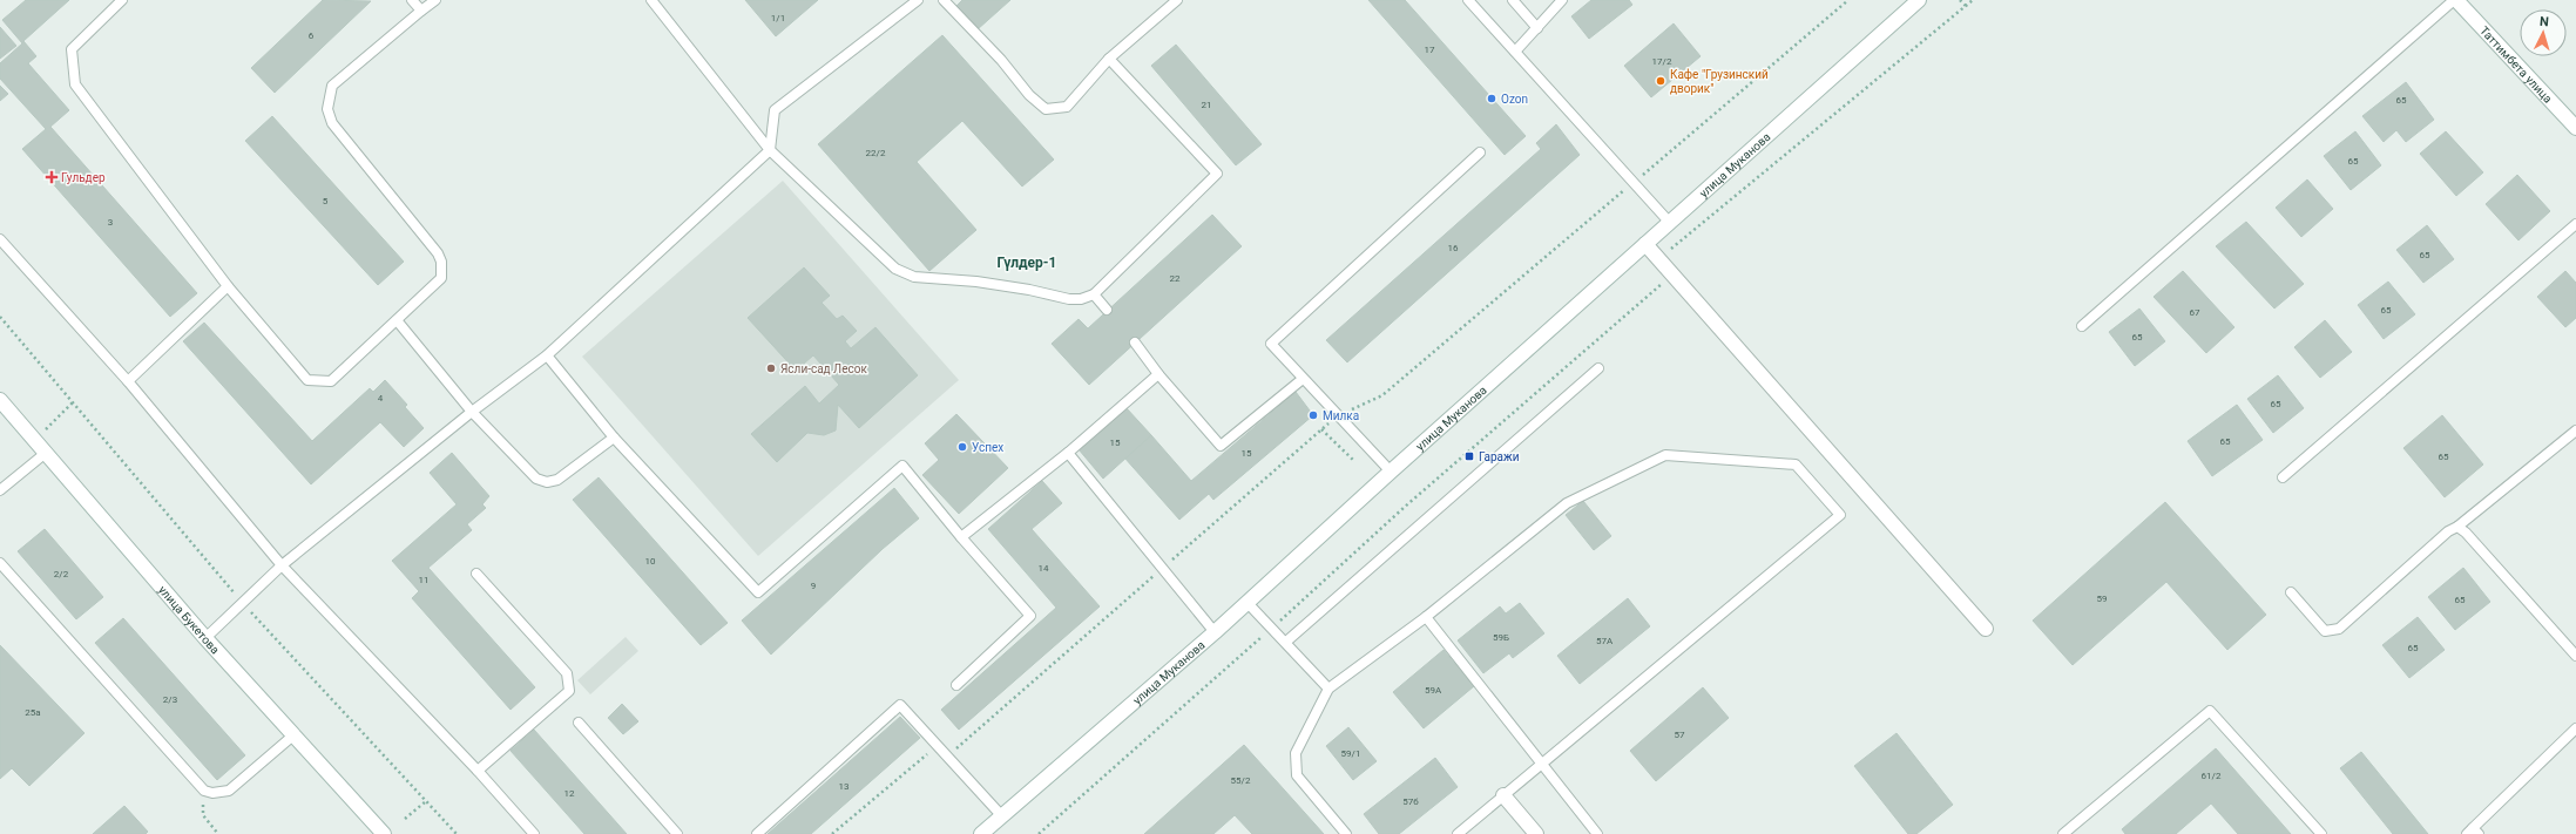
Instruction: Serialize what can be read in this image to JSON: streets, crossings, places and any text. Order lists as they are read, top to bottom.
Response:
{
  "streets": {
    "main road": ["Таттимбета улица", "улица Муканова", "улица Букетова"]
  },
  "districts": ["Гүлдер-1"],
  "places": {
    "other": [
      "Кафе \"Грузинский дворик\"",
      "Ozon",
      "Ясли-сад Лесок",
      "Милка",
      "Успех"
    ],
    "health": ["Гульдер"],
    "transit": ["Гаражи"]
  },
  "house_numbers": [
    "1/1",
    "6",
    "17",
    "17/2",
    "65",
    "21",
    "22/2",
    "65",
    "5",
    "3",
    "16",
    "65",
    "22",
    "65",
    "67",
    "65",
    "4",
    "65",
    "65",
    "15",
    "15",
    "65",
    "10",
    "14",
    "2/2",
    "11",
    "9",
    "59",
    "65",
    "59Б",
    "57A",
    "65",
    "59A",
    "2/3",
    "25а",
    "57",
    "59/1",
    "61/2",
    "55/2",
    "13",
    "12",
    "57б"
  ],
  "north": "top"
}
